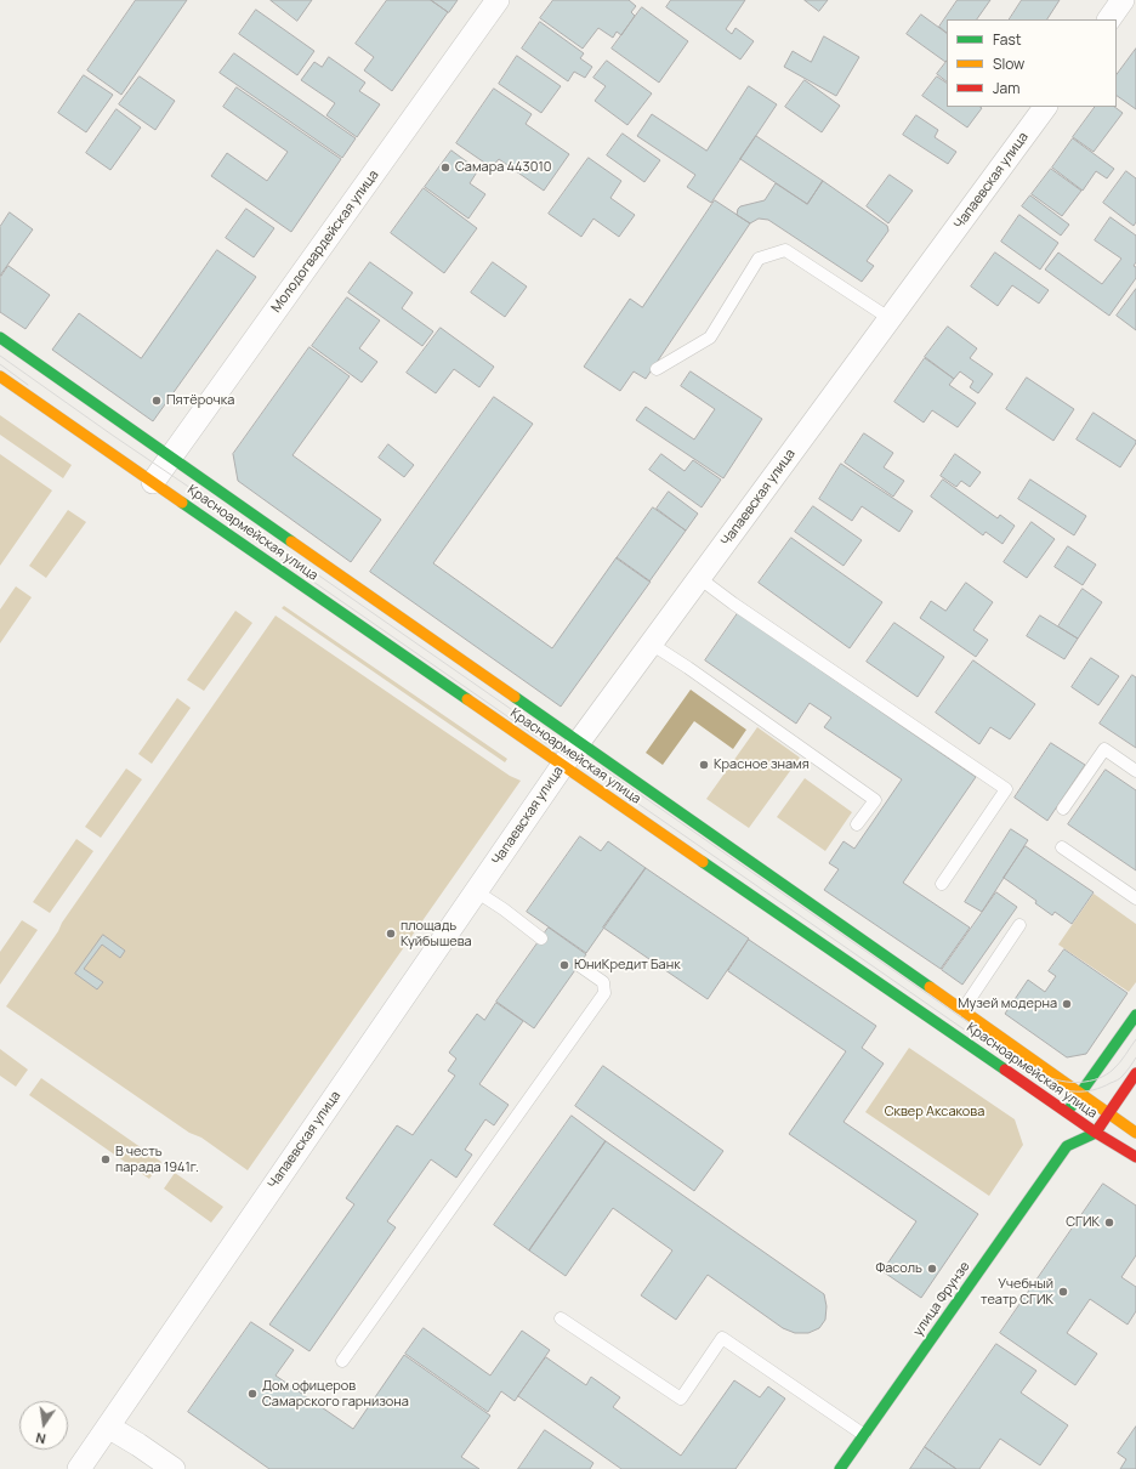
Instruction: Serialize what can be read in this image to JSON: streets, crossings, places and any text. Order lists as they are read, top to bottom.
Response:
{
  "streets": {
    "main road": ["Красноармейская улица", "улица Фрунзе"],
    "street": ["Чапаевская улица", "Молодогвардейская улица"]
  },
  "crossings": [
    ["Чапаевская улица", "Красноармейская улица"],
    ["Молодогвардейская улица", "Красноармейская улица"]
  ],
  "parks": ["Сквер Аксакова"],
  "places": [
    "Самара 443010",
    "Пятёрочка",
    "Красное знамя",
    "площадь Куйбышева",
    "ЮниКредит Банк",
    "Музей модерна",
    "В честь парада 1941г.",
    "СГИК",
    "Фасоль",
    "Учебный театр СГИК",
    "Дом офицеров Самарского гарнизона"
  ],
  "legend": ["Fast", "Slow", "Jam"],
  "north": "bottom"
}
